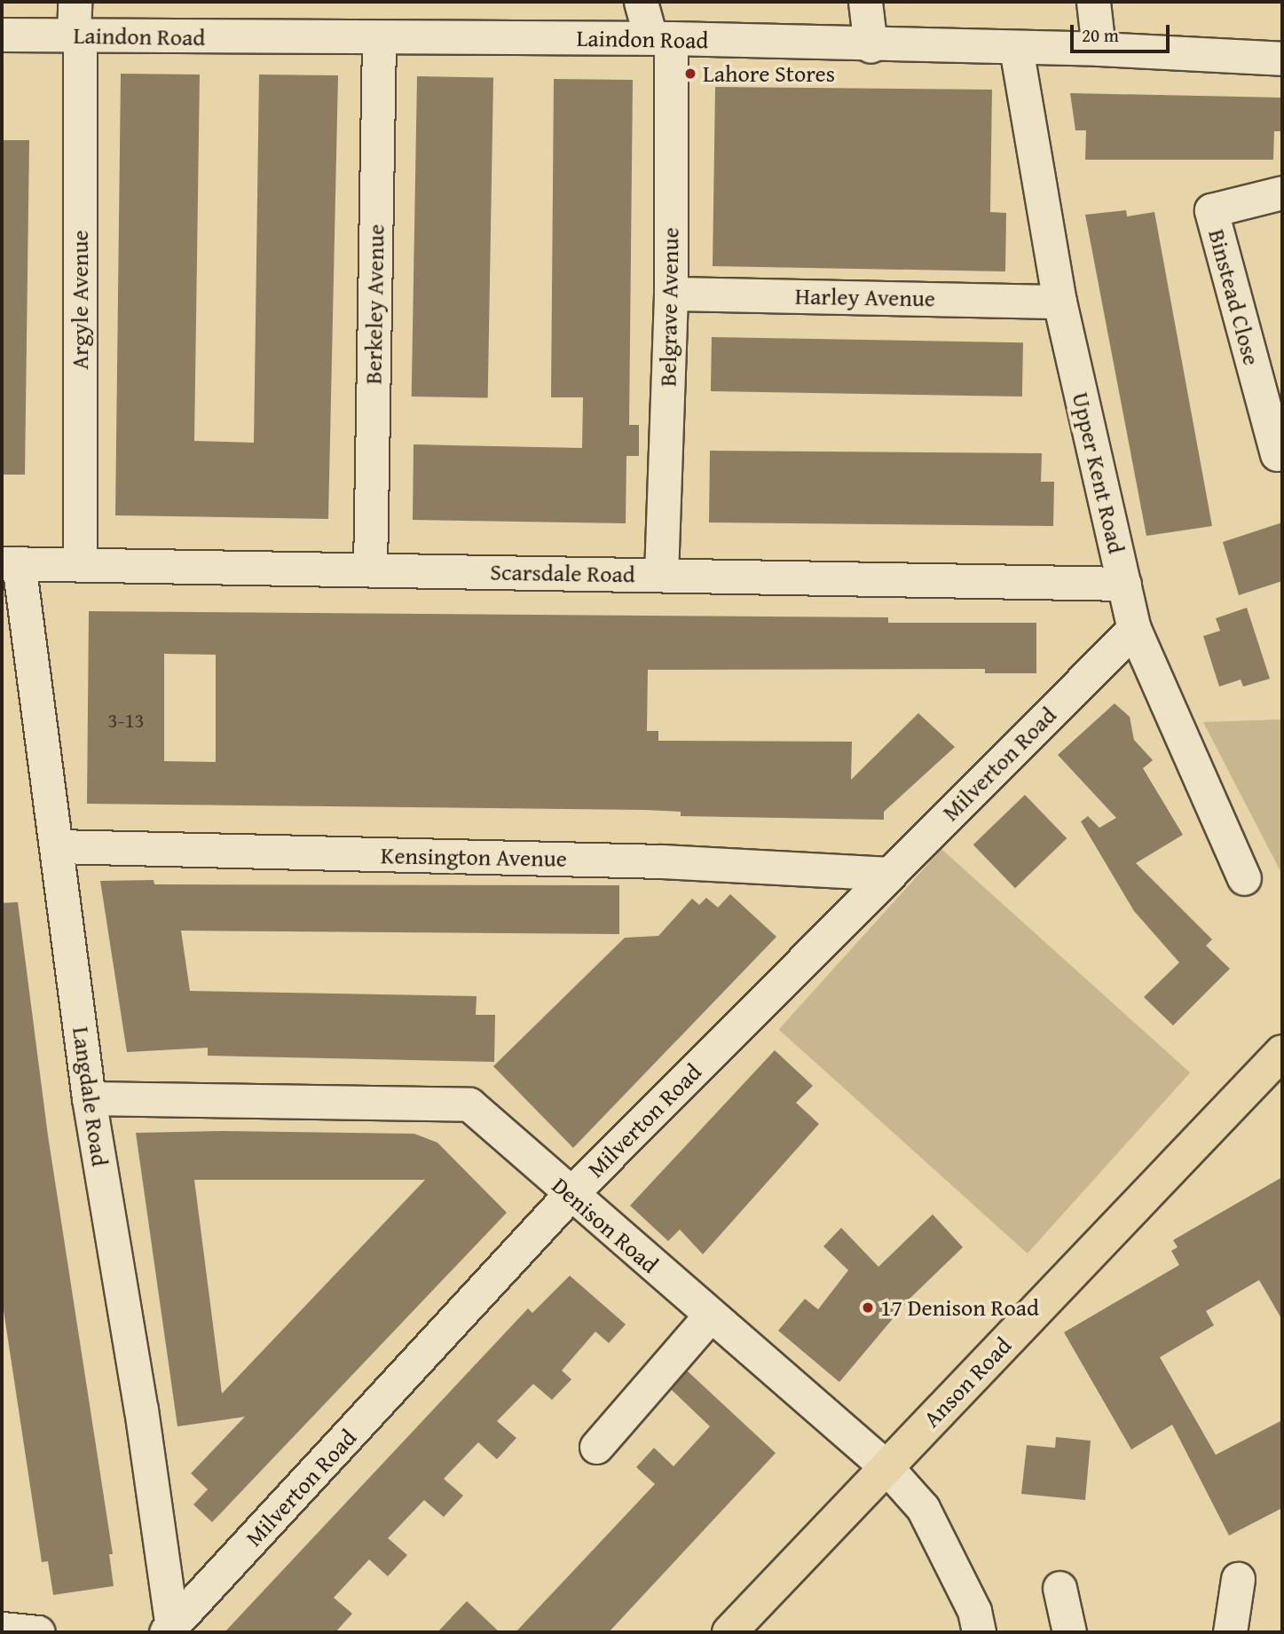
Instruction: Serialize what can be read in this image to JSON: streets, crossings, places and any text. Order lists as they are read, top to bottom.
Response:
{
  "streets": {
    "highway": ["Anson Road"],
    "street": [
      "Laindon Road",
      "Harley Avenue",
      "Binstead Close",
      "Argyle Avenue",
      "Berkeley Avenue",
      "Belgrave Avenue",
      "Upper Kent Road",
      "Scarsdale Road",
      "Milverton Road",
      "Kensington Avenue",
      "Langdale Road",
      "Denison Road"
    ]
  },
  "crossings": [
    ["Laindon Road", "Argyle Avenue"],
    ["Laindon Road", "Berkeley Avenue"],
    ["Laindon Road", "Belgrave Avenue"],
    ["Laindon Road", "Upper Kent Road"],
    ["Harley Avenue", "Belgrave Avenue"],
    ["Harley Avenue", "Upper Kent Road"],
    ["Argyle Avenue", "Scarsdale Road"],
    ["Berkeley Avenue", "Scarsdale Road"],
    ["Belgrave Avenue", "Scarsdale Road"],
    ["Upper Kent Road", "Scarsdale Road"],
    ["Upper Kent Road", "Milverton Road"],
    ["Scarsdale Road", "Langdale Road"],
    ["Milverton Road", "Kensington Avenue"],
    ["Milverton Road", "Langdale Road"],
    ["Milverton Road", "Denison Road"],
    ["Kensington Avenue", "Langdale Road"],
    ["Langdale Road", "Denison Road"],
    ["Denison Road", "Anson Road"]
  ],
  "places": ["Lahore Stores", "17 Denison Road"],
  "house_numbers": ["3-13"],
  "scale_bar": "20 m"
}
